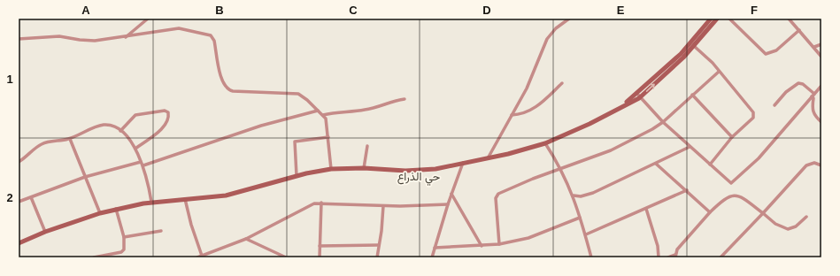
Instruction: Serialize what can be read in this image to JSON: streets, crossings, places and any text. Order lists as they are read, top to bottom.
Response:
{
  "districts": ["حي الذراع"],
  "grid": {
    "columns": [
      "A",
      "B",
      "C",
      "D",
      "E",
      "F"
    ],
    "rows": ["1", "2"]
  }
}
